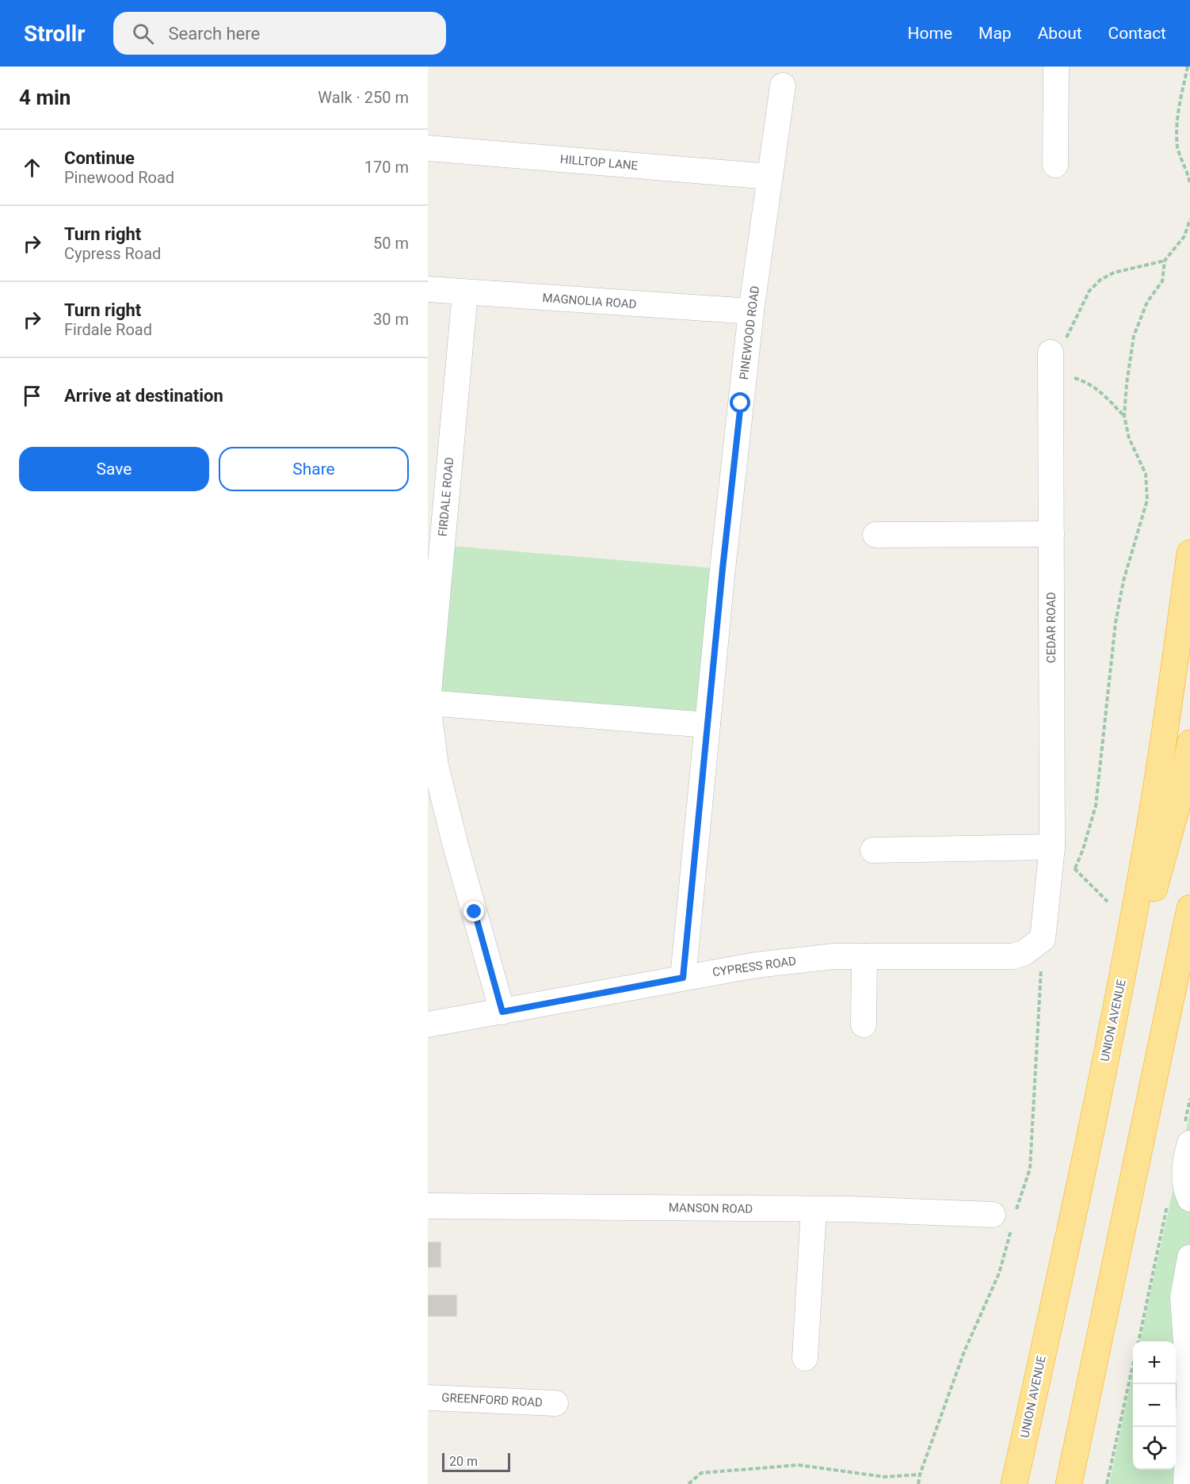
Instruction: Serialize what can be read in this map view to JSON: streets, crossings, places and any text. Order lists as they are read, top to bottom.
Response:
{
  "streets": {
    "highway": ["UNION AVENUE"],
    "street": [
      "HILLTOP LANE",
      "MAGNOLIA ROAD",
      "PINEWOOD ROAD",
      "FIRDALE ROAD",
      "CEDAR ROAD",
      "CYPRESS ROAD",
      "MANSON ROAD",
      "GREENFORD ROAD"
    ]
  },
  "crossings": [
    ["HILLTOP LANE", "PINEWOOD ROAD"],
    ["MAGNOLIA ROAD", "PINEWOOD ROAD"],
    ["MAGNOLIA ROAD", "FIRDALE ROAD"],
    ["PINEWOOD ROAD", "CYPRESS ROAD"],
    ["FIRDALE ROAD", "CYPRESS ROAD"],
    ["CEDAR ROAD", "CYPRESS ROAD"]
  ],
  "scale_bar": "20 m",
  "page": {
    "header": "Strollr",
    "search": "Search here",
    "nav": [
      "Home",
      "Map",
      "About",
      "Contact"
    ],
    "heading": ["4 min", "Walk · 250 m"],
    "list": [
      ["Continue", "Pinewood Road", "170 m"],
      ["Turn right", "Cypress Road", "50 m"],
      ["Turn right", "Firdale Road", "30 m"],
      "Arrive at destination"
    ],
    "buttons": ["Save", "Share"],
    "map_buttons": ["+", "−"],
    "scale": "20 m"
  }
}
